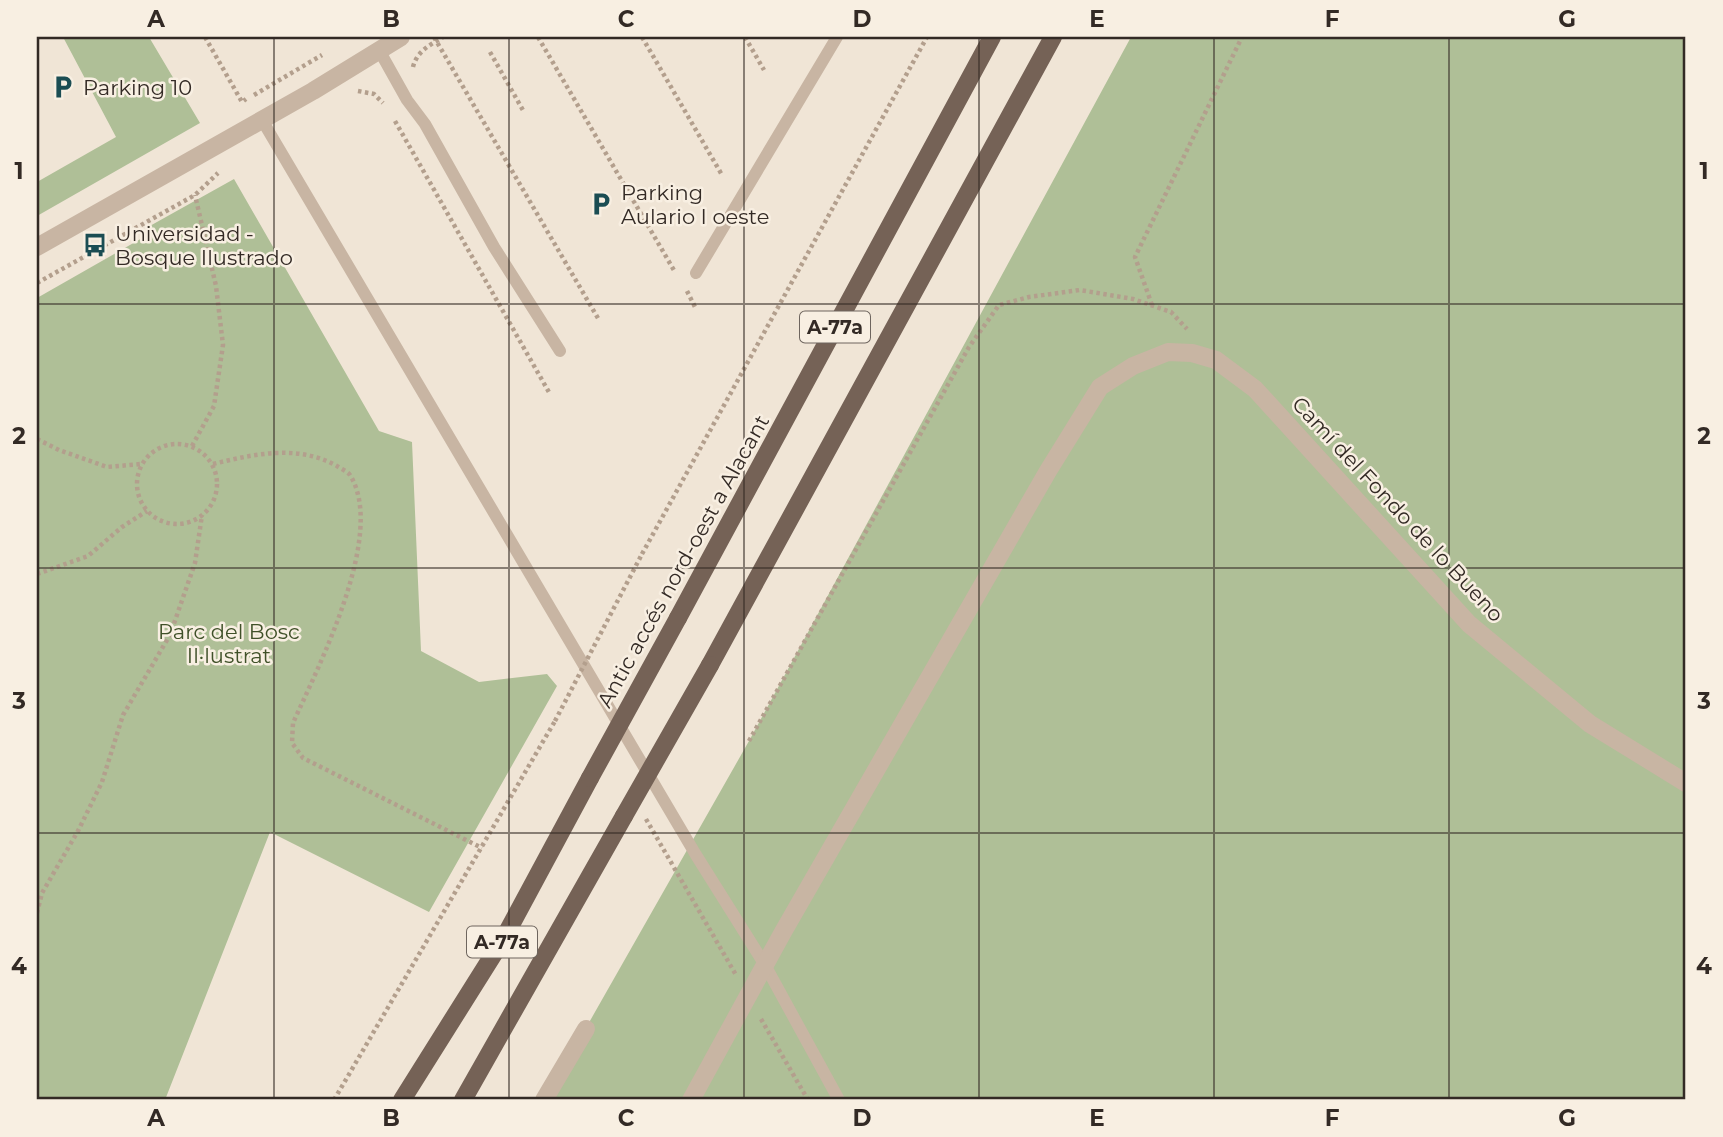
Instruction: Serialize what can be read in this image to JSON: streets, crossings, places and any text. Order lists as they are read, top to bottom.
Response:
{
  "streets": {
    "main road": ["A-77a", "Antic accés nord-oest a Alacant"],
    "street": ["Camí del Fondo de lo Bueno"]
  },
  "parks": ["Parc del Bosc Il·lustrat"],
  "places": {
    "parking": ["Parking 10", "Parking Aulario I oeste"],
    "bus stop": ["Universidad - Bosque Ilustrado"]
  },
  "grid": {
    "columns": [
      "A",
      "B",
      "C",
      "D",
      "E",
      "F",
      "G"
    ],
    "rows": [
      "1",
      "2",
      "3",
      "4"
    ]
  }
}
